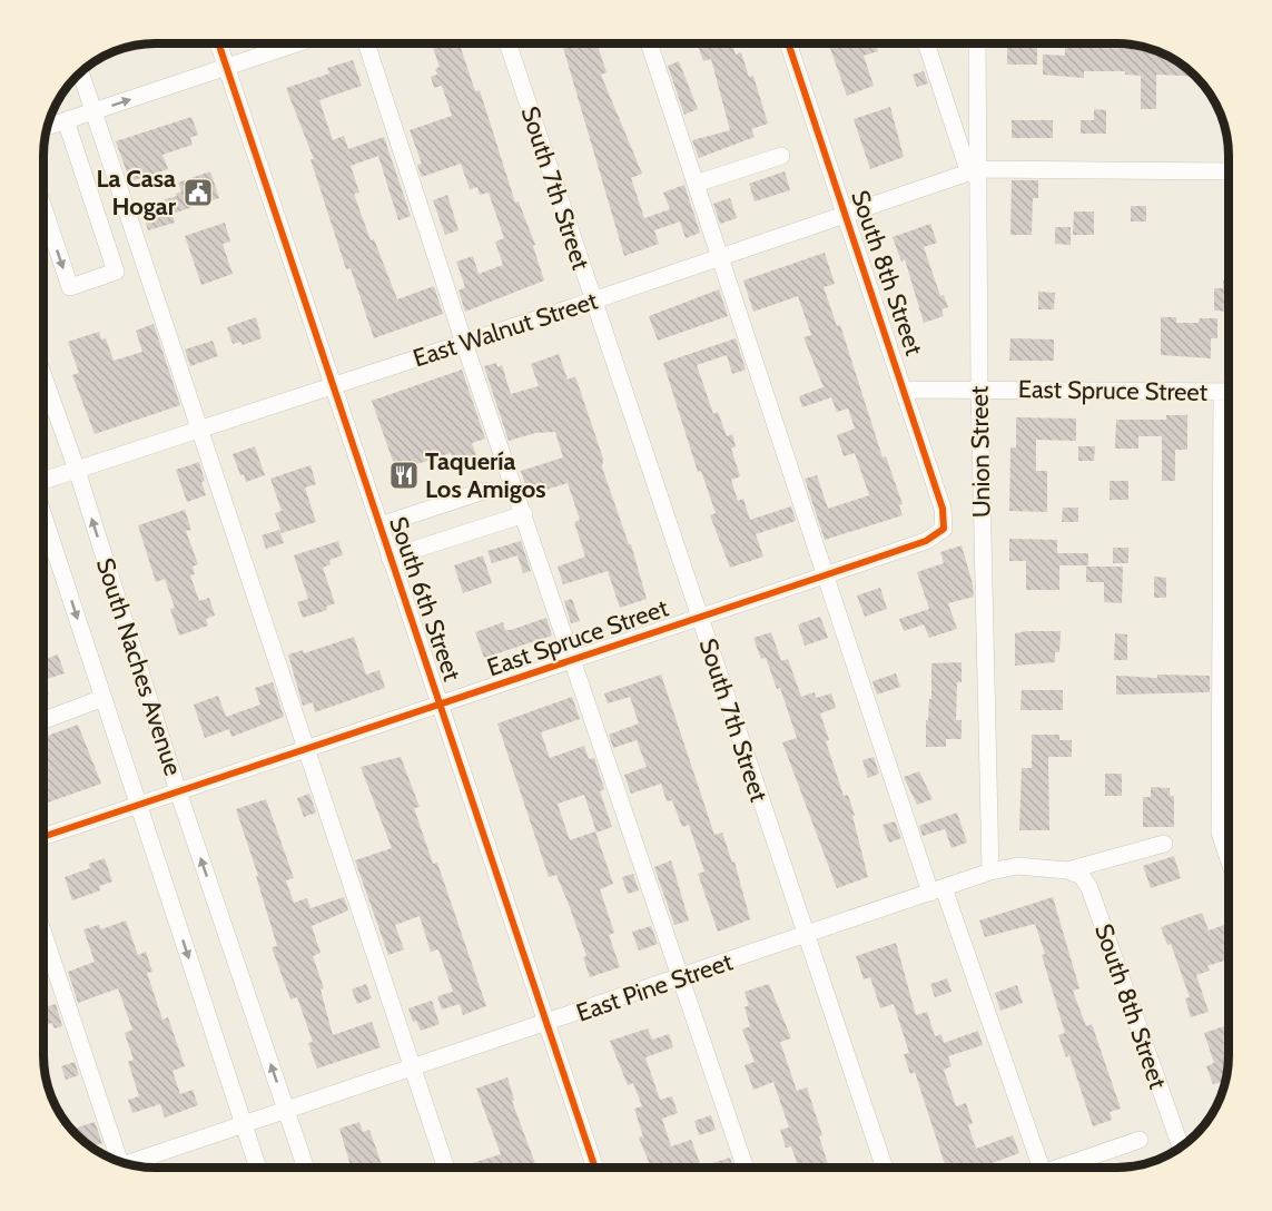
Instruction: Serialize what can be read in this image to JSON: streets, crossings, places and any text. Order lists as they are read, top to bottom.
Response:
{
  "streets": {
    "street": [
      "South 7th Street",
      "South 8th Street",
      "East Walnut Street",
      "East Spruce Street",
      "Union Street",
      "South 6th Street",
      "South Naches Avenue",
      "East Pine Street"
    ]
  },
  "crossings": [
    ["South 7th Street", "East Walnut Street"],
    ["South 7th Street", "East Spruce Street"],
    ["South 7th Street", "East Pine Street"],
    ["South 8th Street", "East Walnut Street"],
    ["South 8th Street", "East Spruce Street"],
    ["South 8th Street", "East Pine Street"],
    ["East Walnut Street", "Union Street"],
    ["East Walnut Street", "South 6th Street"],
    ["East Walnut Street", "South Naches Avenue"],
    ["East Spruce Street", "Union Street"],
    ["East Spruce Street", "South 6th Street"],
    ["East Spruce Street", "South Naches Avenue"],
    ["Union Street", "East Pine Street"],
    ["South 6th Street", "East Pine Street"],
    ["South Naches Avenue", "East Pine Street"]
  ],
  "places": {
    "public building": ["La Casa Hogar"],
    "restaurant": ["Taquería Los Amigos"]
  }
}
